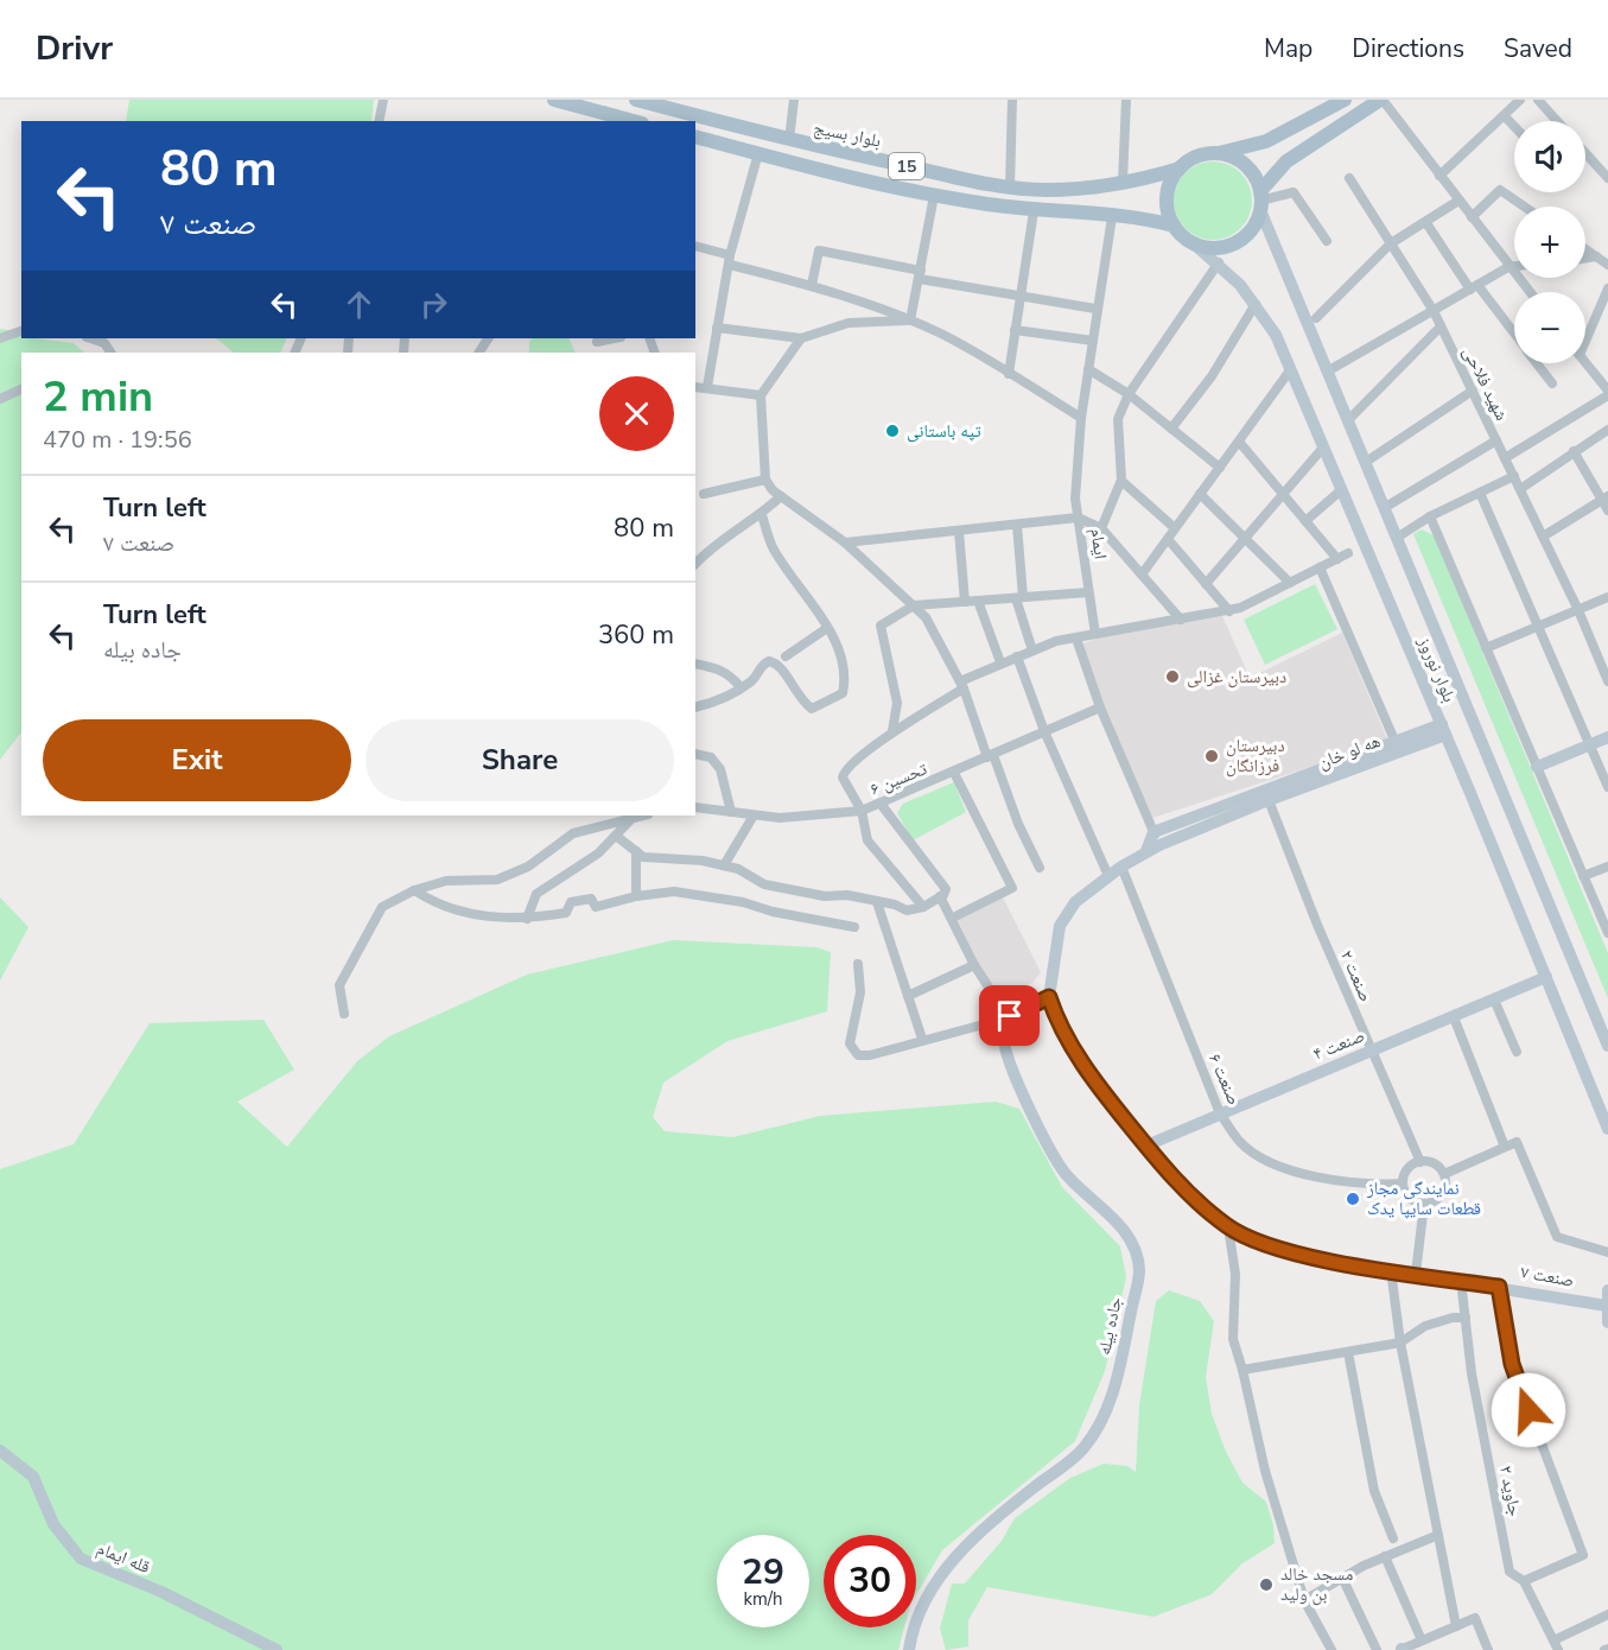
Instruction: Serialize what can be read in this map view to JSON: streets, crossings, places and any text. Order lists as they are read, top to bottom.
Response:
{
  "streets": {
    "main road": ["بلوار بسیج", "15"],
    "street": [
      "شهید فلاحی",
      "ایمام",
      "بلوار نوروز",
      "هه لو خان",
      "تحسین ۶",
      "صنعت ۲",
      "صنعت ۴",
      "صنعت ۶",
      "صنعت ۷",
      "جاده بیله",
      "جاوید ۲",
      "قله ایمام"
    ]
  },
  "crossings": [
    ["بلوار بسیج", "15"],
    ["بلوار بسیج", "بلوار نوروز"],
    ["15", "ایمام"],
    ["15", "بلوار نوروز"],
    ["بلوار نوروز", "صنعت ۴"],
    ["هه لو خان", "صنعت ۲"],
    ["هه لو خان", "صنعت ۶"],
    ["صنعت ۲", "صنعت ۴"],
    ["صنعت ۲", "صنعت ۶"],
    ["صنعت ۴", "صنعت ۶"],
    ["صنعت ۴", "صنعت ۷"],
    ["صنعت ۷", "جاوید ۲"]
  ],
  "places": [
    "تپه باستانی",
    "دبیرستان غزالی",
    "دبیرستان فرزانگان",
    "نمایندگی مجاز قطعات سایپا یدک",
    "مسجد خالد بن ولید"
  ],
  "page": {
    "header": "Drivr",
    "nav": ["Map", "Directions", "Saved"],
    "map_buttons": ["+", "−"],
    "turn": ["80 m", "صنعت ۷"],
    "heading": ["2 min", "470 m · 19:56"],
    "list": [
      {
        "name": "Turn left",
        "note": "صنعت ۷",
        "value": "80 m"
      },
      {
        "name": "Turn left",
        "note": "جاده بیله",
        "value": "360 m"
      }
    ],
    "buttons": ["Exit", "Share"],
    "speed": "29 km/h",
    "limit": "30"
  }
}
